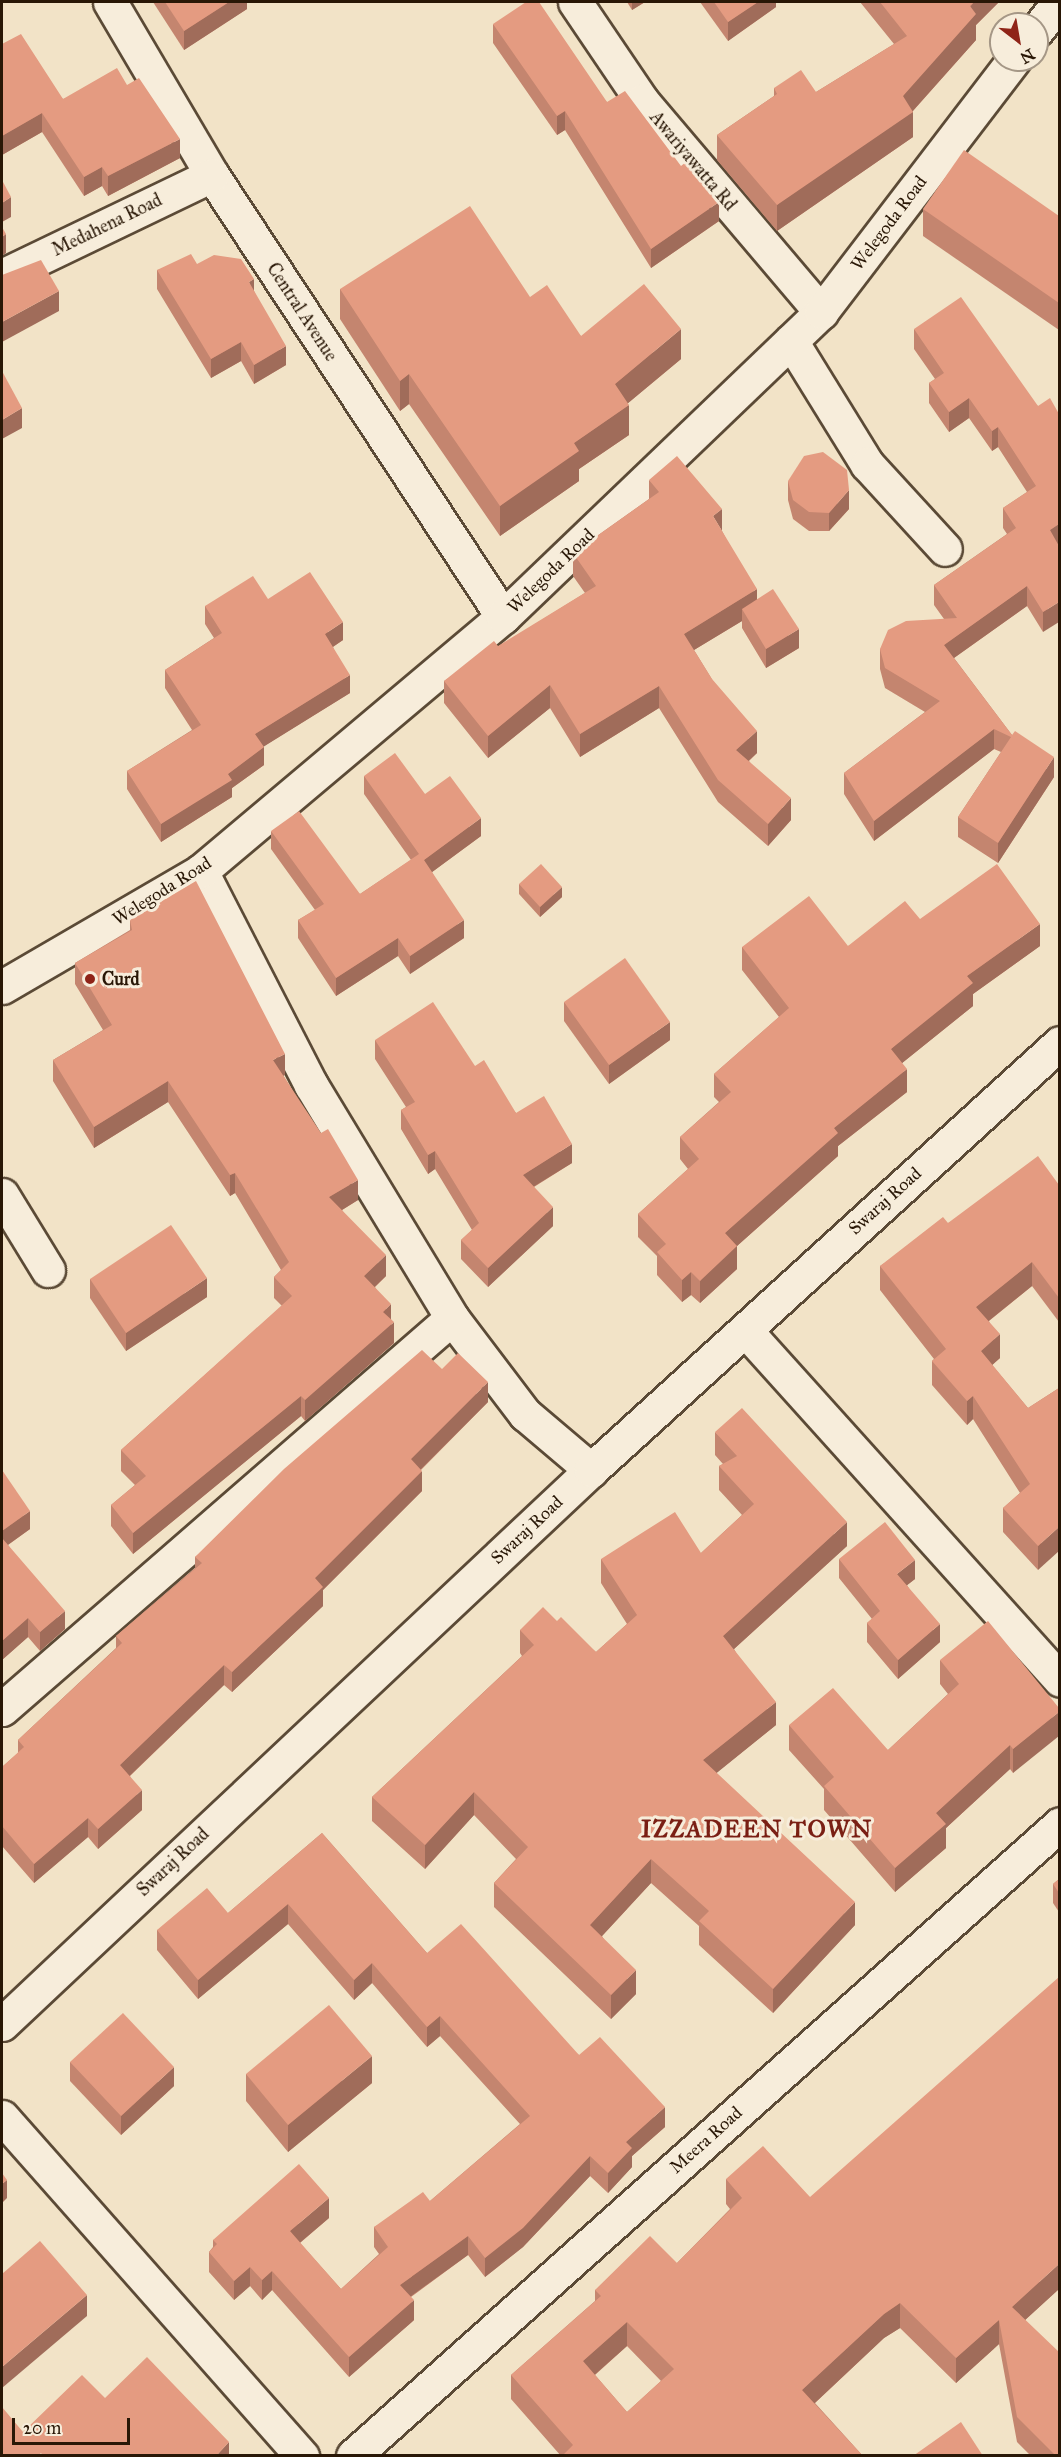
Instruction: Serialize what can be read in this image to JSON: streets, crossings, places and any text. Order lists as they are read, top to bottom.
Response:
{
  "streets": {
    "street": [
      "Awariyawatta Rd",
      "Welegoda Road",
      "Medahena Road",
      "Central Avenue",
      "Swaraj Road",
      "Meera Road"
    ]
  },
  "crossings": [
    ["Awariyawatta Rd", "Welegoda Road"],
    ["Welegoda Road", "Central Avenue"],
    ["Medahena Road", "Central Avenue"]
  ],
  "districts": ["IZZADEEN TOWN"],
  "places": ["Curd"],
  "scale_bar": "20 m",
  "north": "bottom right"
}
